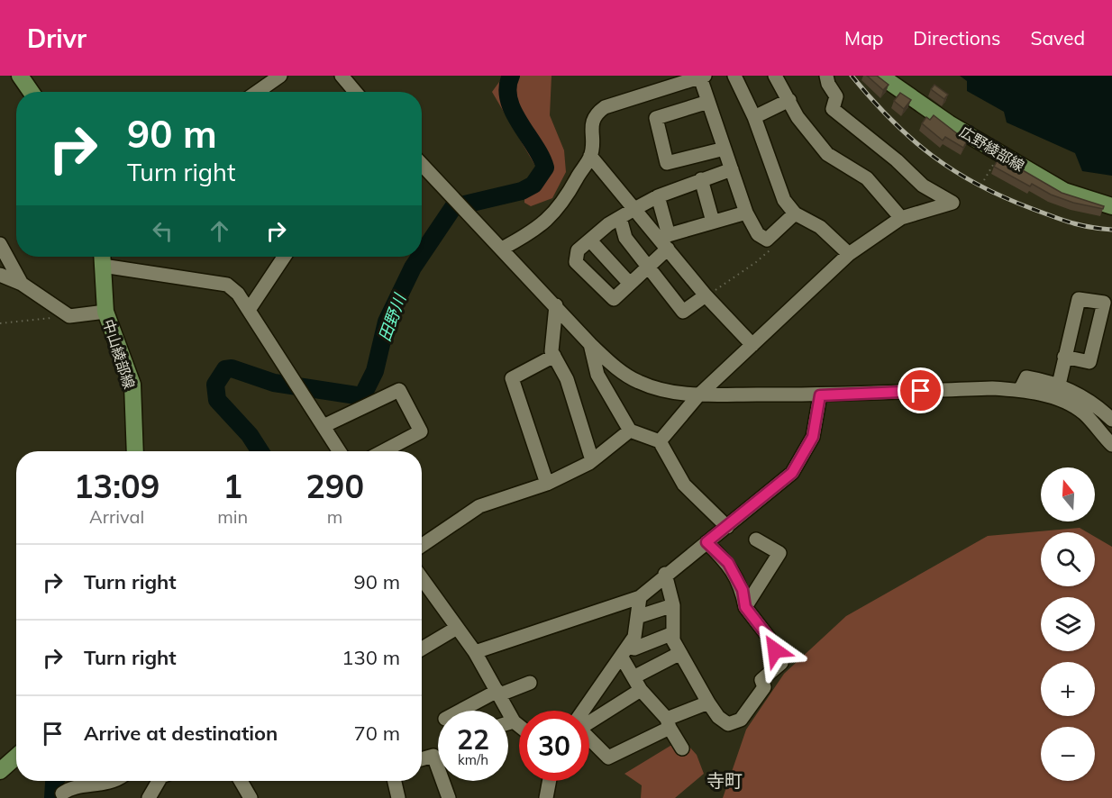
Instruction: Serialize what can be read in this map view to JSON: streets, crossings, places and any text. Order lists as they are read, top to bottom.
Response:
{
  "streets": {
    "main road": ["広野綾部線", "中山綾部線"]
  },
  "districts": ["寺町"],
  "water": ["田野川"],
  "north": "top",
  "page": {
    "header": "Drivr",
    "nav": ["Map", "Directions", "Saved"],
    "turn": ["90 m", "Turn right"],
    "eta": [
      "13:09",
      "Arrival",
      "1",
      "min",
      "290",
      "m"
    ],
    "map_buttons": ["+", "−"],
    "list": [
      {
        "name": "Turn right",
        "value": "90 m"
      },
      {
        "name": "Turn right",
        "value": "130 m"
      },
      {
        "name": "Arrive at destination",
        "value": "70 m"
      }
    ],
    "speed": "22 km/h",
    "limit": "30"
  }
}
